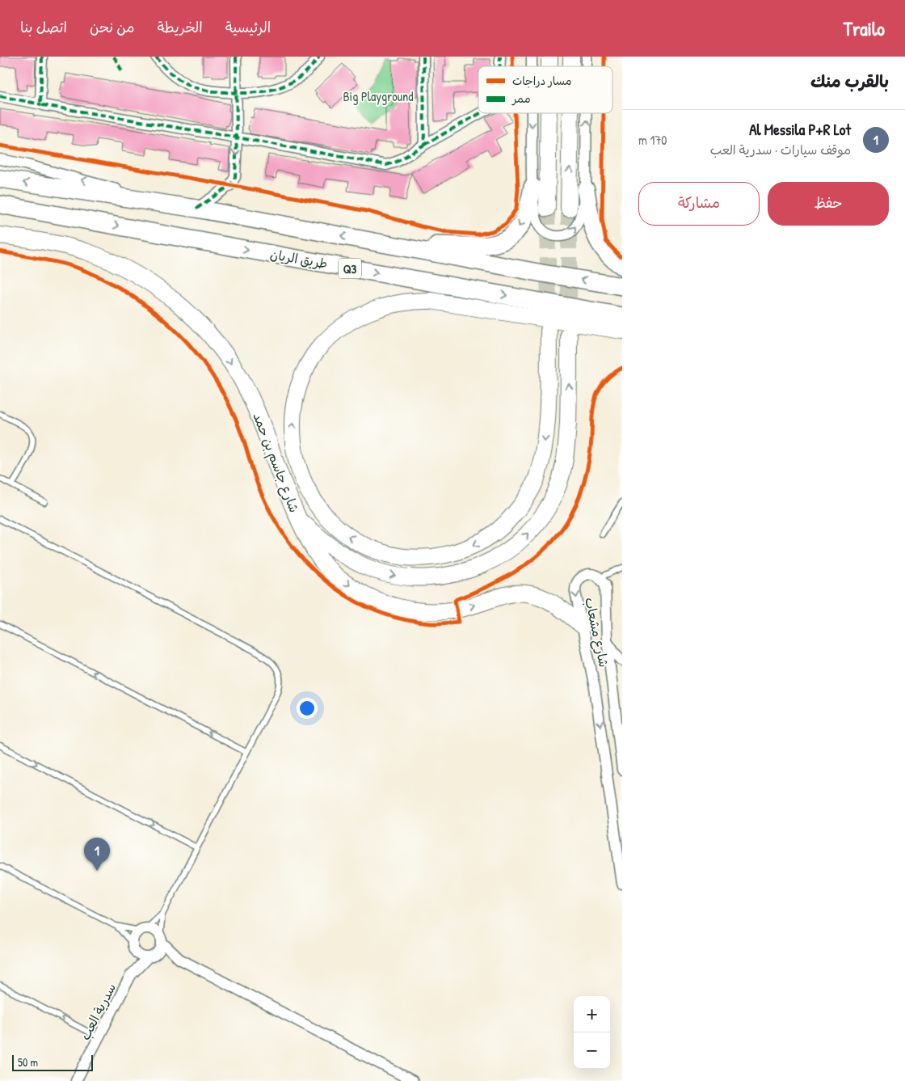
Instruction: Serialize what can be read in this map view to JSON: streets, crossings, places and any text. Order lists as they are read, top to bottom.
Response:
{
  "streets": {
    "highway": ["طريق الريان", "Q3"],
    "main road": ["شارع جاسم بن حمد"],
    "street": ["شارع مشعاب", "سدرية العب"]
  },
  "parks": ["Big Playground"],
  "legend": ["مسار دراجات", "ممر"],
  "scale_bar": "50 m",
  "page": {
    "header": "Trailo",
    "nav": [
      "الرئيسية",
      "الخريطة",
      "من نحن",
      "اتصل بنا"
    ],
    "heading": "بالقرب منك",
    "list": [
      {
        "mark": "1",
        "name": "Al Messila P+R Lot",
        "note": "موقف سيارات · سدرية العب",
        "value": "170 m"
      }
    ],
    "buttons": ["حفظ", "مشاركة"],
    "pins": "1",
    "map_buttons": ["+", "−"],
    "scale": "50 m"
  }
}
